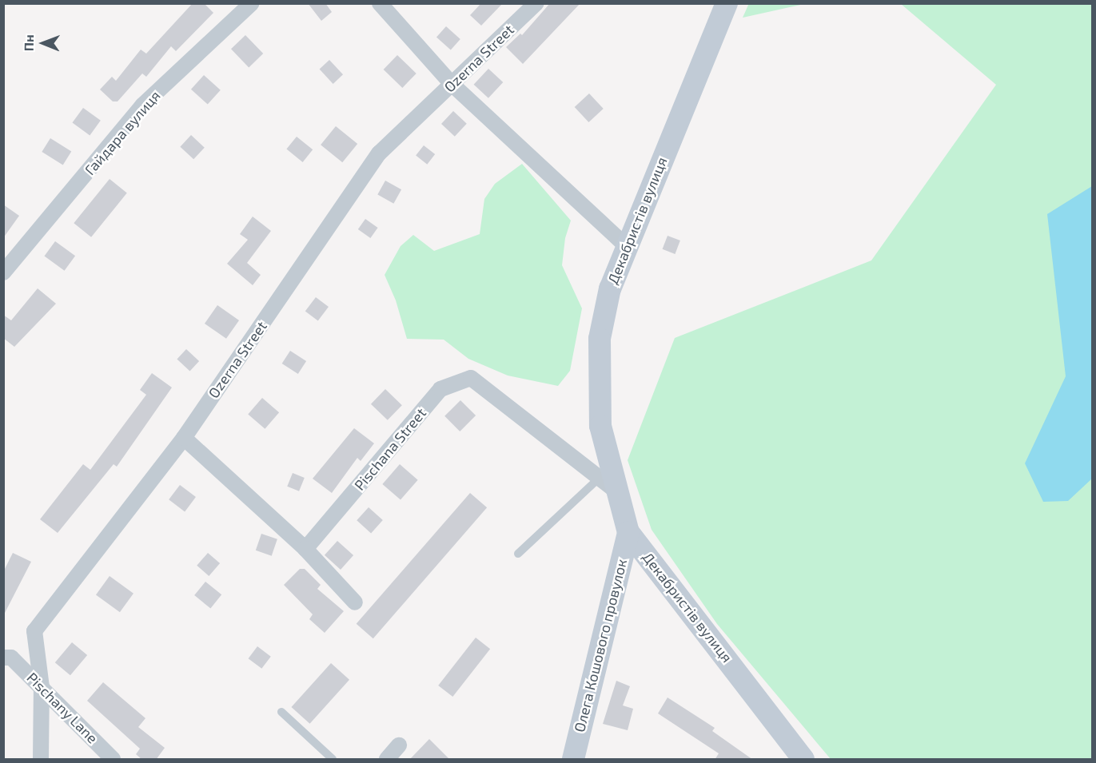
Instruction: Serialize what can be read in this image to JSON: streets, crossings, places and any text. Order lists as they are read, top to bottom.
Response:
{
  "streets": {
    "street": [
      "Ozerna Street",
      "Гайдара вулиця",
      "Декабристів вулиця",
      "Pischana Street",
      "Олега Кошового провулок",
      "Pischany Lane"
    ]
  },
  "crossings": [
    ["Ozerna Street", "Pischany Lane"],
    ["Декабристів вулиця", "Pischana Street"],
    ["Декабристів вулиця", "Олега Кошового провулок"]
  ],
  "north": "left"
}
